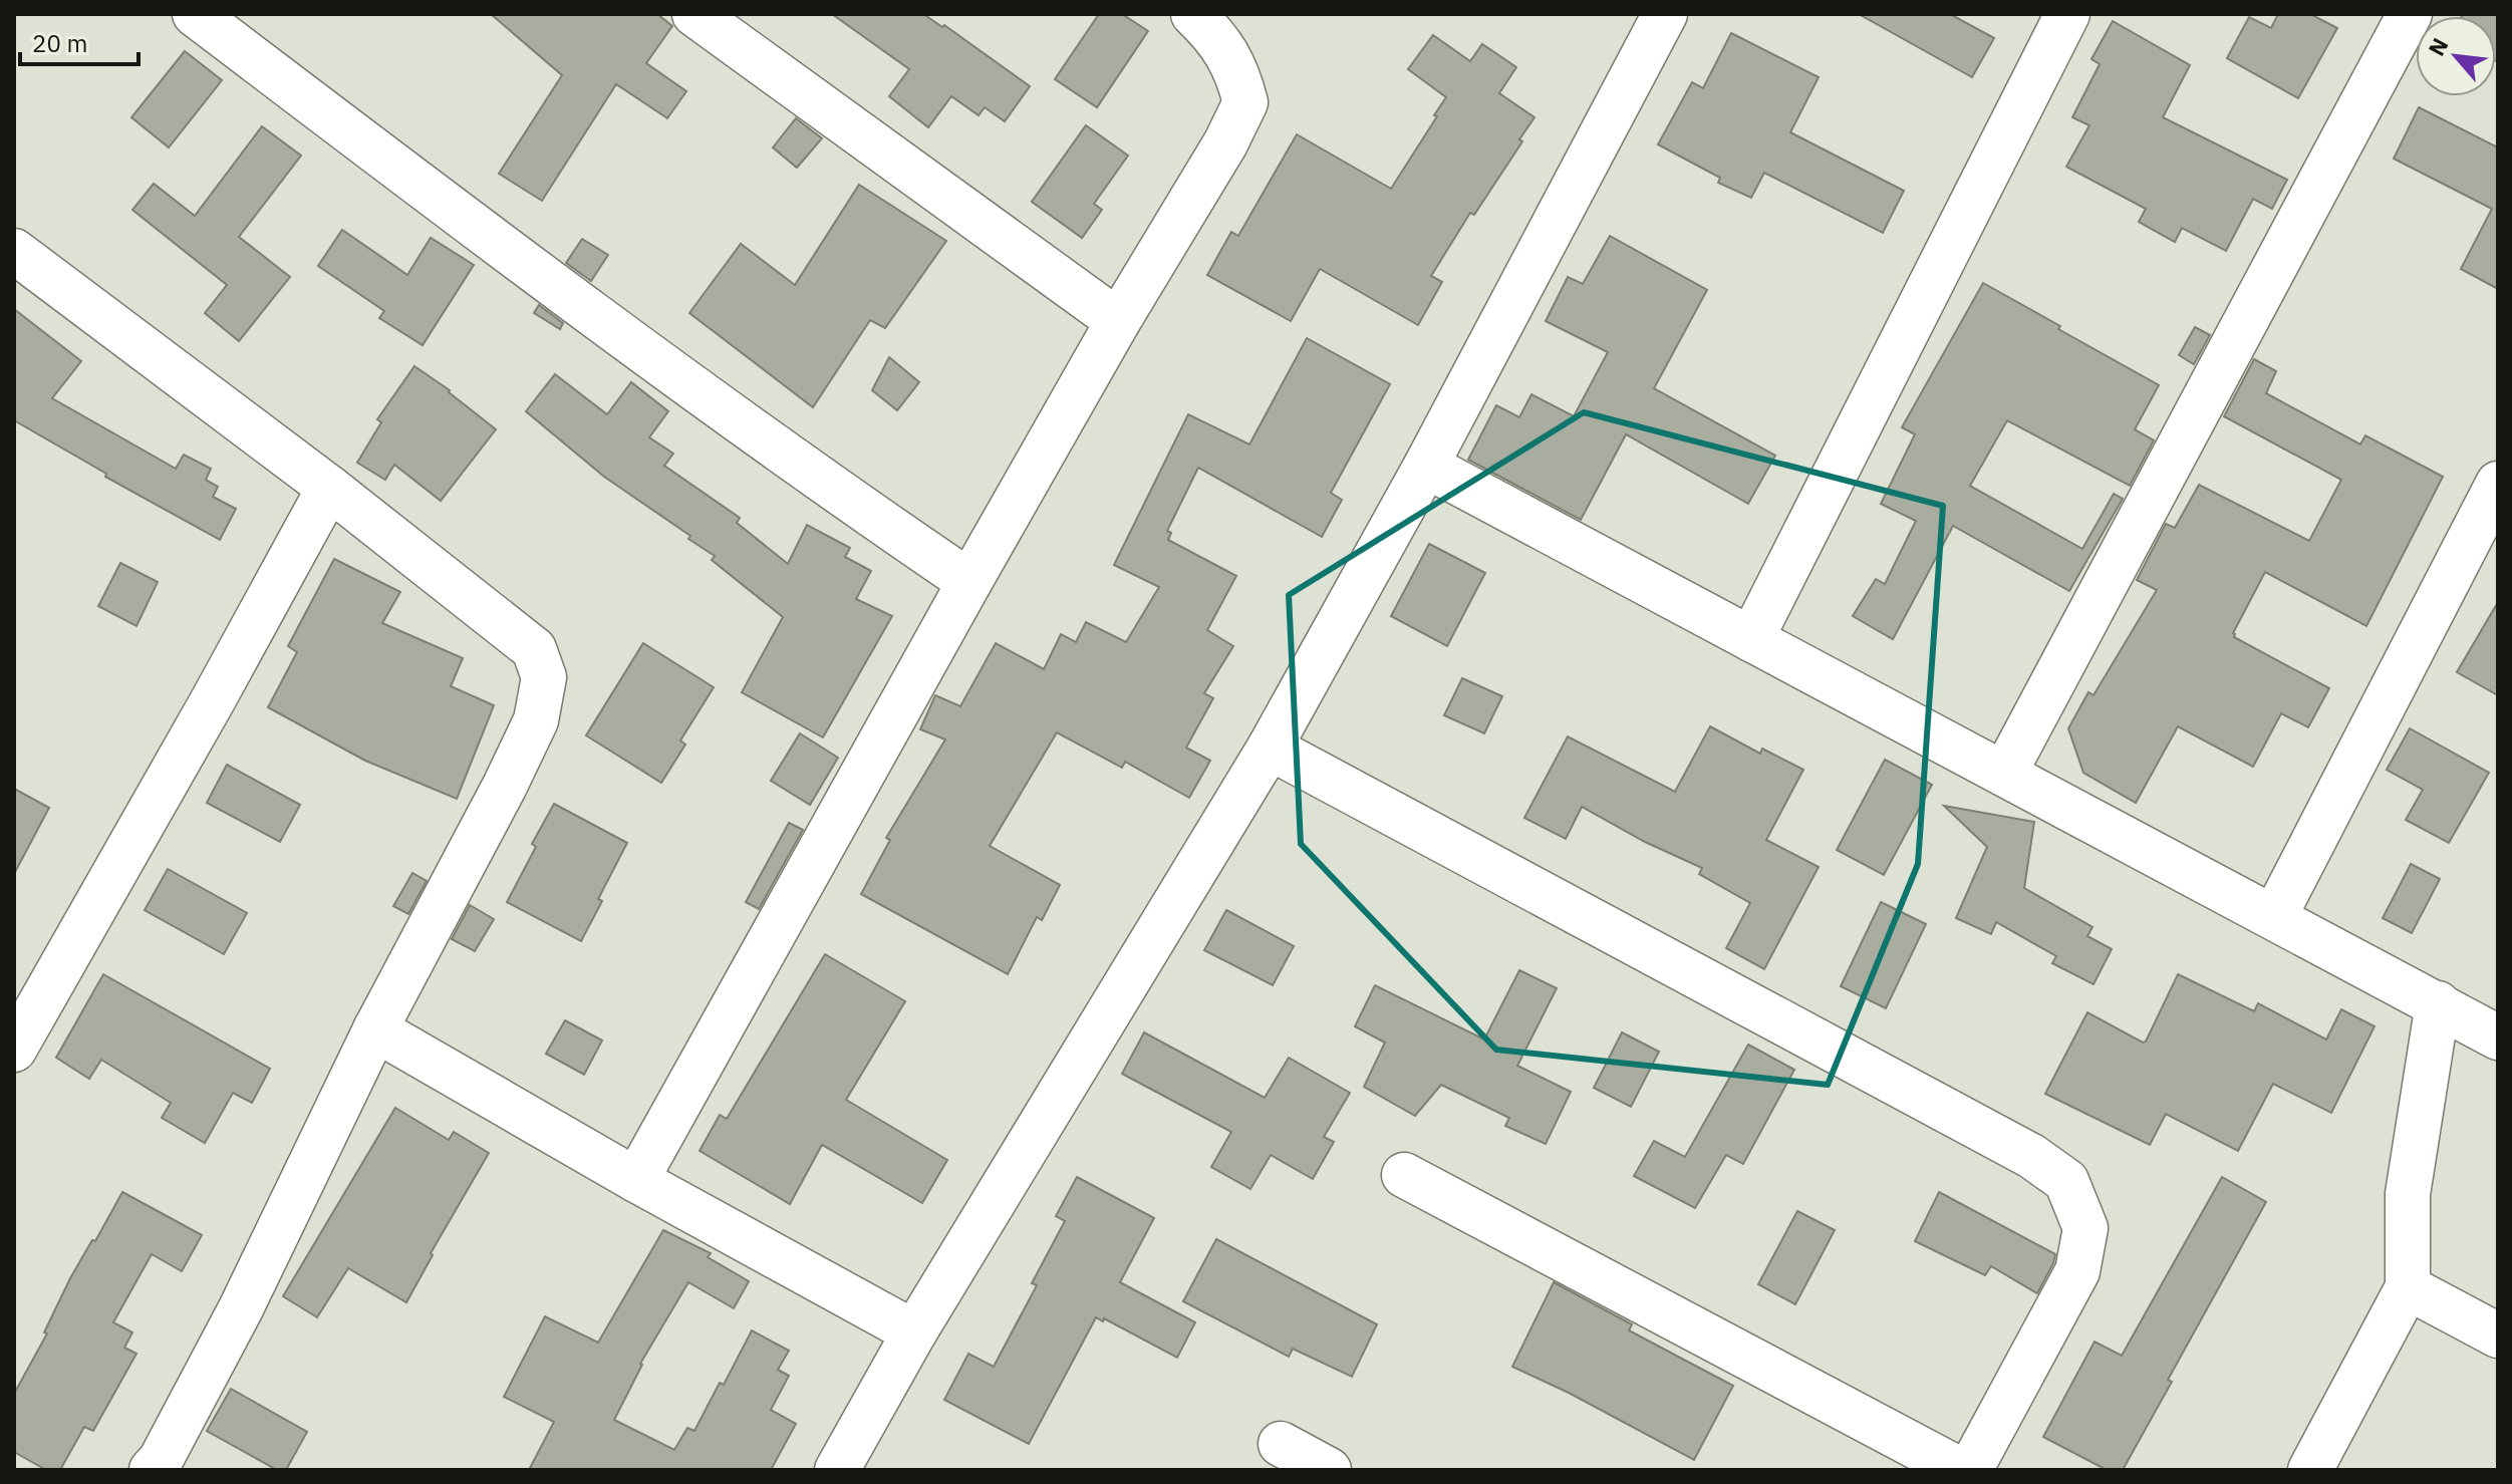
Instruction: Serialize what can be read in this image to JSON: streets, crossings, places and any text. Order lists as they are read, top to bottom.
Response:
{
  "scale_bar": "20 m",
  "north": "top left"
}
